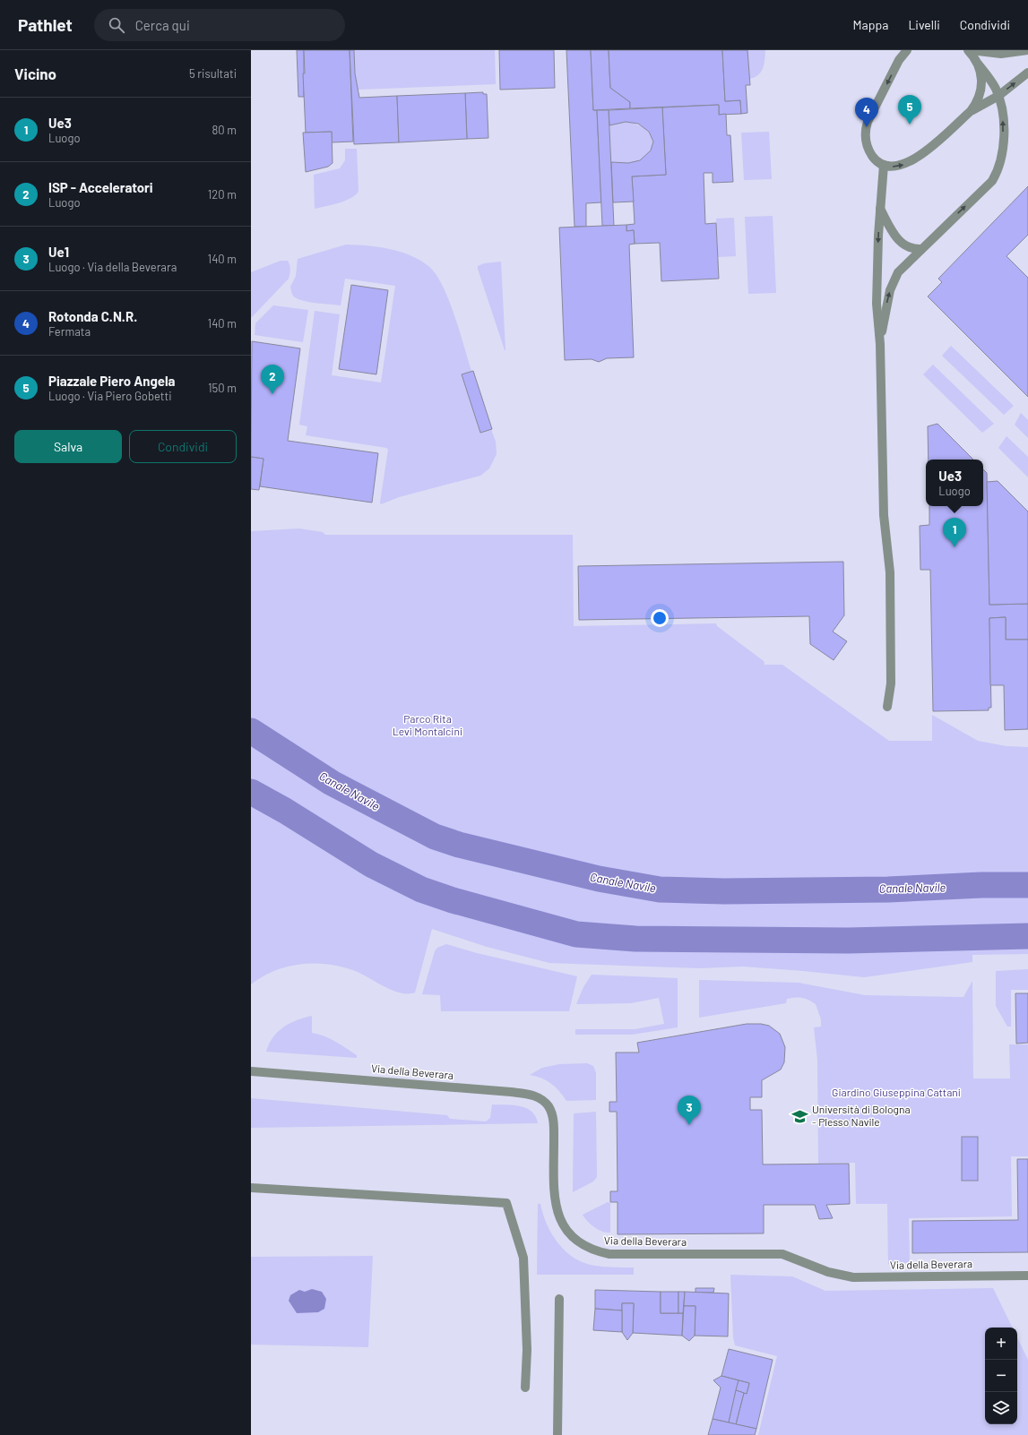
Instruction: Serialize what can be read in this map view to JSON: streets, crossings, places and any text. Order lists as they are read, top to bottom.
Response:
{
  "streets": {
    "street": ["Via della Beverara"]
  },
  "water": ["Canale Navile"],
  "parks": ["Parco Rita Levi Montalcini", "Giardino Giuseppina Cattani"],
  "places": {
    "school or university": ["Università di Bologna - Plesso Navile"]
  },
  "page": {
    "header": "Pathlet",
    "search": "Cerca qui",
    "nav": ["Mappa", "Livelli", "Condividi"],
    "heading": ["Vicino", "5 risultati"],
    "pins": [
      "5",
      "4",
      "2",
      "1",
      "3"
    ],
    "list": [
      {
        "mark": "1",
        "name": "Ue3",
        "note": "Luogo",
        "value": "80 m"
      },
      {
        "mark": "2",
        "name": "ISP - Acceleratori",
        "note": "Luogo",
        "value": "120 m"
      },
      {
        "mark": "3",
        "name": "Ue1",
        "note": "Luogo · Via della Beverara",
        "value": "140 m"
      },
      {
        "mark": "4",
        "name": "Rotonda C.N.R.",
        "note": "Fermata",
        "value": "140 m"
      },
      {
        "mark": "5",
        "name": "Piazzale Piero Angela",
        "note": "Luogo · Via Piero Gobetti",
        "value": "150 m"
      }
    ],
    "buttons": ["Salva", "Condividi"],
    "popup": ["Ue3", "Luogo"],
    "map_buttons": ["+", "−"]
  }
}
